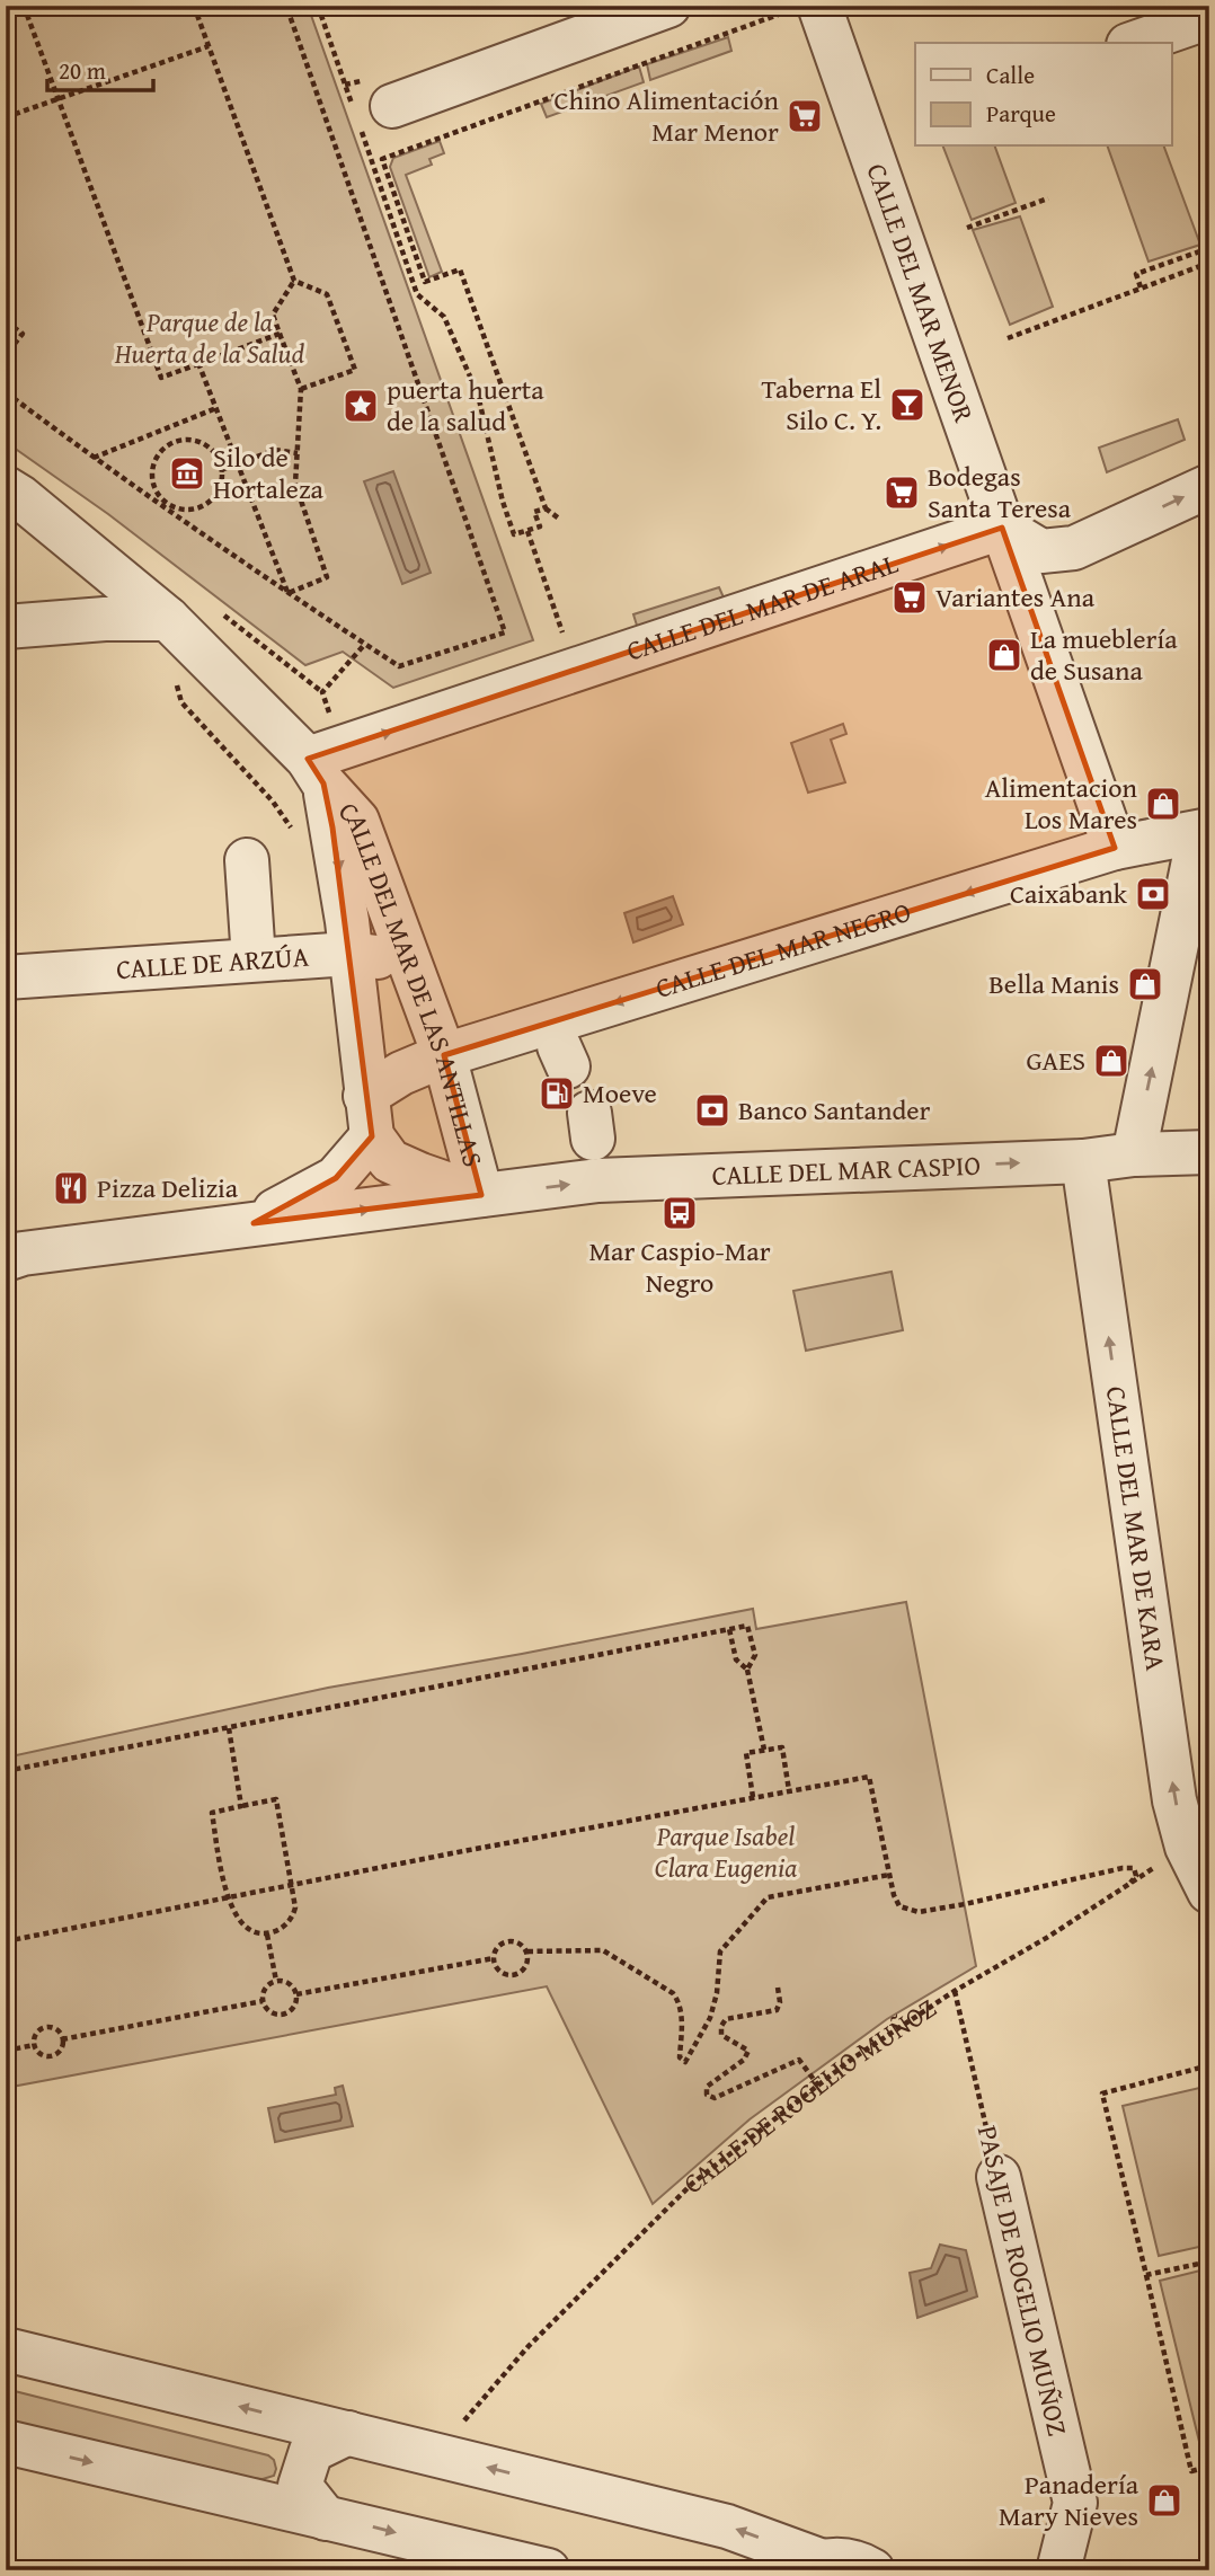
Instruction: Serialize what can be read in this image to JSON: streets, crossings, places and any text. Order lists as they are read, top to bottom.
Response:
{
  "streets": {
    "street": [
      "CALLE DEL MAR MENOR",
      "CALLE DEL MAR DE ARAL",
      "CALLE DEL MAR NEGRO",
      "CALLE DE ARZÚA",
      "CALLE DEL MAR DE LAS ANTILLAS",
      "CALLE DEL MAR CASPIO",
      "CALLE DEL MAR DE KARA",
      "PASAJE DE ROGELIO MUÑOZ"
    ],
    "path": ["CALLE DE ROGELIO MUÑOZ"]
  },
  "crossings": [
    ["CALLE DEL MAR MENOR", "CALLE DEL MAR DE ARAL"],
    ["CALLE DEL MAR MENOR", "CALLE DEL MAR NEGRO"],
    ["CALLE DEL MAR DE ARAL", "CALLE DEL MAR DE LAS ANTILLAS"],
    ["CALLE DEL MAR NEGRO", "CALLE DEL MAR DE LAS ANTILLAS"],
    ["CALLE DEL MAR NEGRO", "CALLE DEL MAR CASPIO"],
    ["CALLE DE ARZÚA", "CALLE DEL MAR DE LAS ANTILLAS"],
    ["CALLE DEL MAR DE LAS ANTILLAS", "CALLE DEL MAR CASPIO"],
    ["CALLE DEL MAR CASPIO", "CALLE DEL MAR DE KARA"],
    ["CALLE DEL MAR DE KARA", "CALLE DE ROGELIO MUÑOZ"],
    ["CALLE DE ROGELIO MUÑOZ", "PASAJE DE ROGELIO MUÑOZ"]
  ],
  "one_way": [
    "CALLE DEL MAR DE ARAL",
    "CALLE DEL MAR NEGRO",
    "CALLE DEL MAR CASPIO",
    "CALLE DEL MAR DE KARA"
  ],
  "parks": ["Parque de la Huerta de la Salud", "Parque Isabel Clara Eugenia"],
  "places": {
    "supermarket": ["Chino Alimentación Mar Menor", "Bodegas Santa Teresa", "Variantes Ana"],
    "bar": ["Taberna El Silo C. Y."],
    "place": ["puerta huerta de la salud"],
    "museum": ["Silo de Hortaleza"],
    "shop": [
      "La mueblería de Susana",
      "Alimentacion Los Mares",
      "Bella Manis",
      "GAES",
      "Panadería Mary Nieves"
    ],
    "bank": ["Caixabank", "Banco Santander"],
    "fuel station": ["Moeve"],
    "restaurant": ["Pizza Delizia"],
    "bus stop": ["Mar Caspio-Mar Negro"]
  },
  "legend": ["Calle", "Parque"],
  "scale_bar": "20 m"
}
